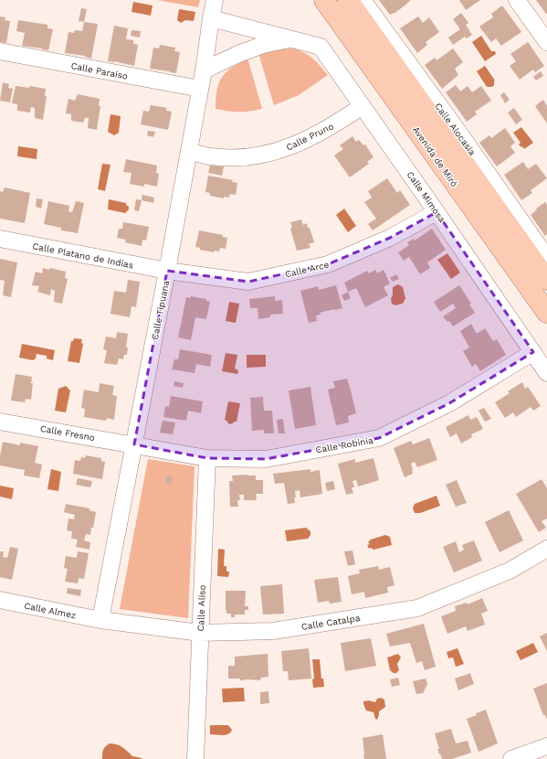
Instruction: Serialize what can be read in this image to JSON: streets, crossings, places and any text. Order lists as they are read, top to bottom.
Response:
{
  "streets": {
    "main road": ["Avenida de Miró"],
    "street": [
      "Calle Paraiso",
      "Calle Alocasia",
      "Calle Pruno",
      "Calle Mimosa",
      "Calle Platano de Indias",
      "Calle Arce",
      "Calle Tipuana",
      "Calle Fresno",
      "Calle Robinia",
      "Calle Aliso",
      "Calle Almez",
      "Calle Catalpa"
    ]
  },
  "crossings": [
    ["Calle Paraiso", "Calle Tipuana"],
    ["Calle Pruno", "Calle Mimosa"],
    ["Calle Pruno", "Calle Tipuana"],
    ["Calle Mimosa", "Calle Arce"],
    ["Calle Mimosa", "Calle Tipuana"],
    ["Calle Mimosa", "Calle Robinia"],
    ["Calle Platano de Indias", "Calle Arce"],
    ["Calle Platano de Indias", "Calle Tipuana"],
    ["Calle Arce", "Calle Tipuana"],
    ["Calle Tipuana", "Calle Fresno"],
    ["Calle Tipuana", "Calle Robinia"],
    ["Calle Tipuana", "Calle Almez"],
    ["Calle Tipuana", "Calle Catalpa"],
    ["Calle Fresno", "Calle Robinia"],
    ["Calle Robinia", "Calle Aliso"],
    ["Calle Aliso", "Calle Catalpa"],
    ["Calle Almez", "Calle Catalpa"]
  ]
}
